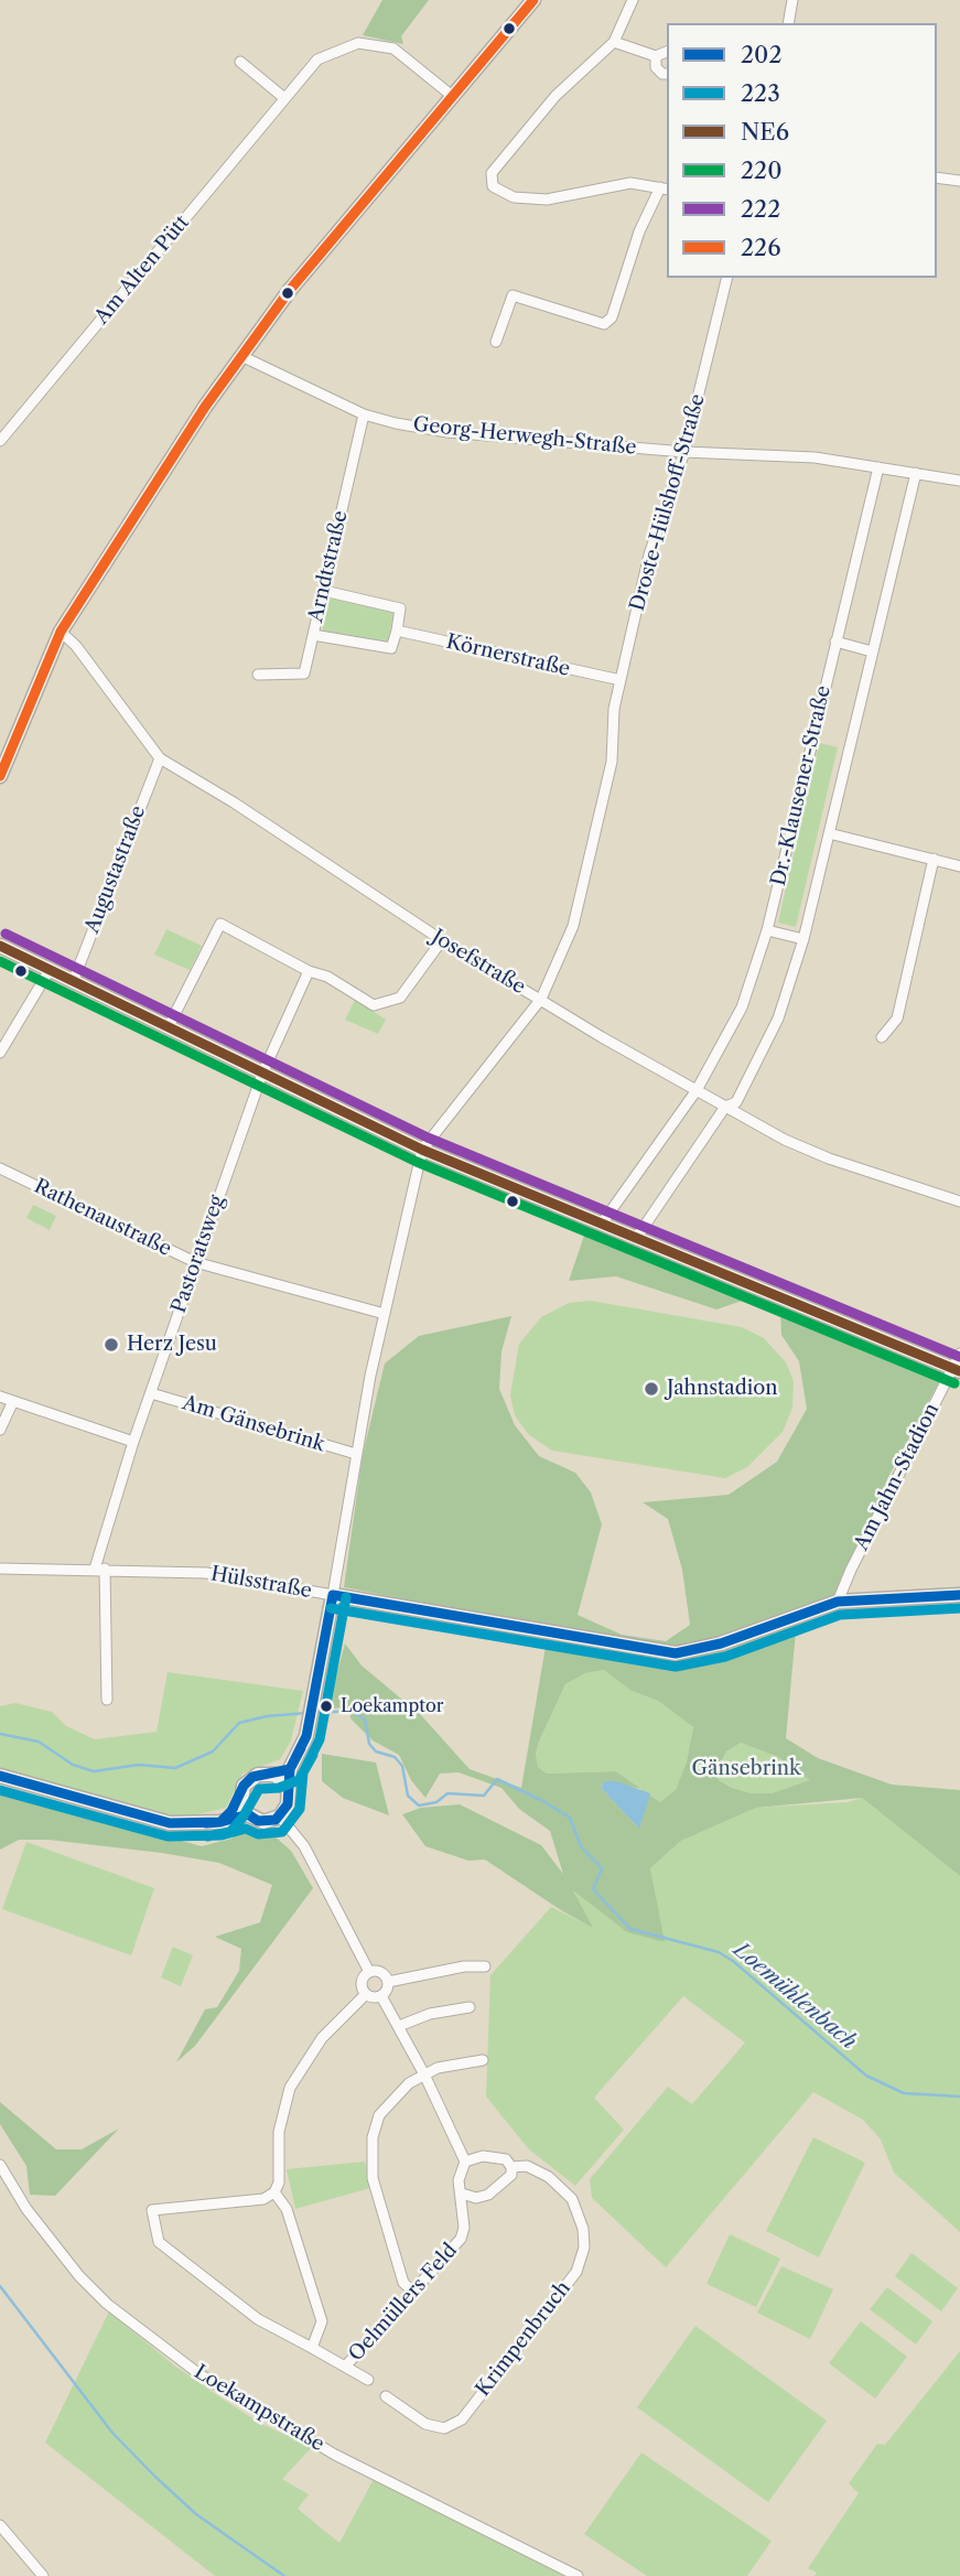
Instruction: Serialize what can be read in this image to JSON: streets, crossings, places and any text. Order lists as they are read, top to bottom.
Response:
{
  "streets": {
    "main road": ["Hülsstraße"],
    "street": [
      "Am Alten Pütt",
      "Georg-Herwegh-Straße",
      "Droste-Hülshoff-Straße",
      "Arndtstraße",
      "Körnerstraße",
      "Dr.-Klausener-Straße",
      "Augustastraße",
      "Josefstraße",
      "Rathenaustraße",
      "Pastoratsweg",
      "Am Gänsebrink",
      "Am Jahn-Stadion",
      "Oelmüllers Feld",
      "Krimpenbruch",
      "Loekampstraße"
    ]
  },
  "crossings": [
    ["Georg-Herwegh-Straße", "Droste-Hülshoff-Straße"],
    ["Georg-Herwegh-Straße", "Arndtstraße"],
    ["Georg-Herwegh-Straße", "Dr.-Klausener-Straße"],
    ["Droste-Hülshoff-Straße", "Körnerstraße"],
    ["Droste-Hülshoff-Straße", "Josefstraße"],
    ["Droste-Hülshoff-Straße", "Rathenaustraße"],
    ["Droste-Hülshoff-Straße", "Am Gänsebrink"],
    ["Droste-Hülshoff-Straße", "Hülsstraße"],
    ["Dr.-Klausener-Straße", "Josefstraße"],
    ["Augustastraße", "Josefstraße"],
    ["Rathenaustraße", "Pastoratsweg"],
    ["Pastoratsweg", "Am Gänsebrink"],
    ["Pastoratsweg", "Hülsstraße"],
    ["Am Jahn-Stadion", "Hülsstraße"],
    ["Oelmüllers Feld", "Krimpenbruch"]
  ],
  "water": ["Loemühlenbach"],
  "parks": ["Gänsebrink"],
  "places": ["Herz Jesu", "Jahnstadion", "Loekamptor"],
  "lines": [
    "transit line 226",
    "transit line 222",
    "transit line NE6",
    "transit line 220",
    "transit line 202",
    "transit line 223"
  ],
  "legend": [
    "202",
    "223",
    "NE6",
    "220",
    "222",
    "226"
  ]
}
